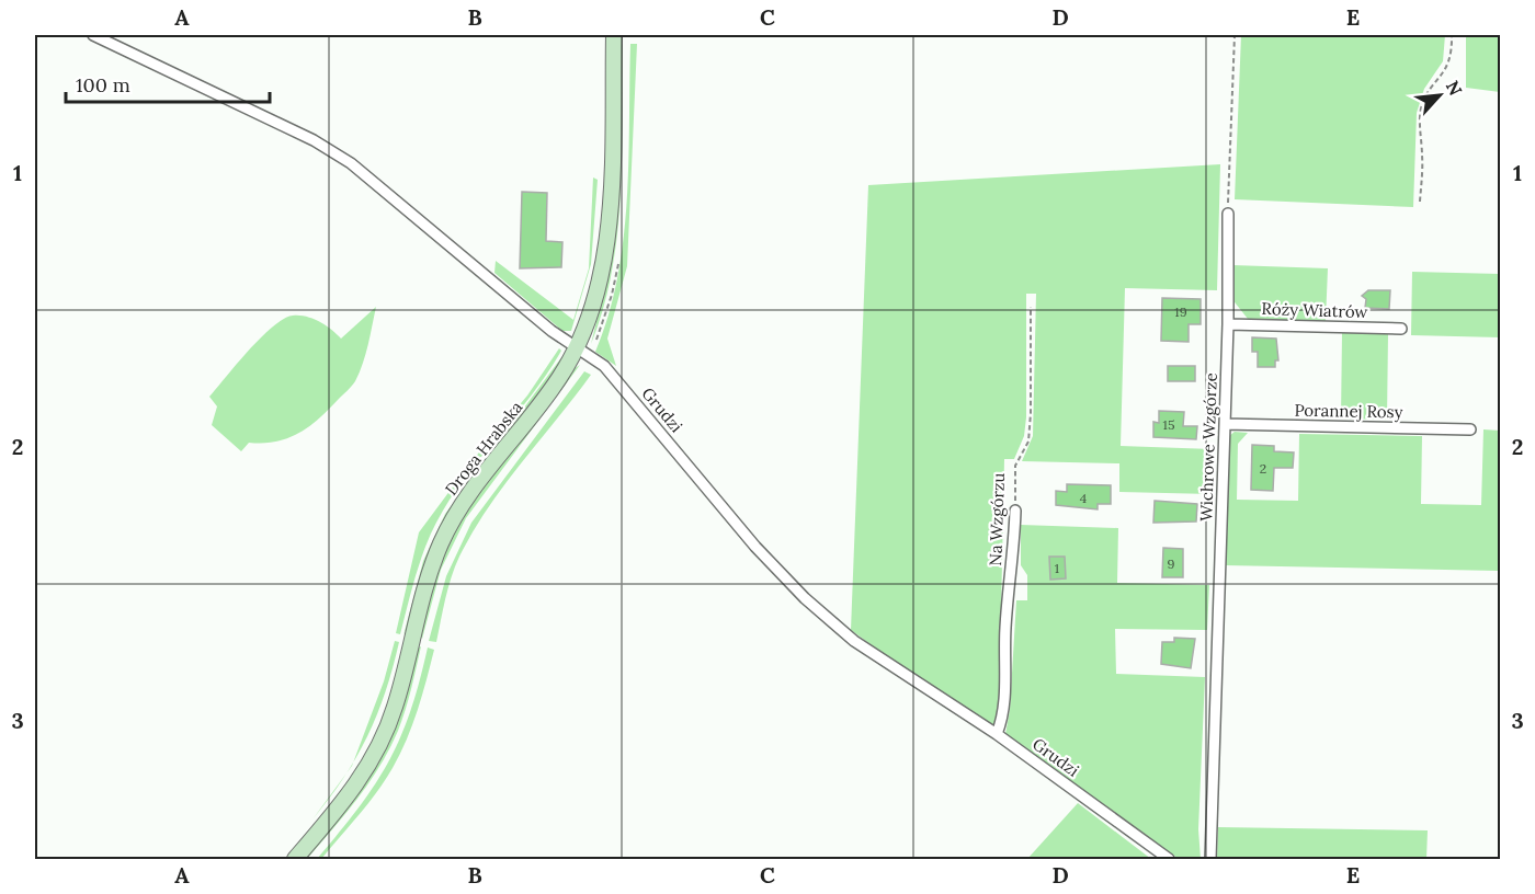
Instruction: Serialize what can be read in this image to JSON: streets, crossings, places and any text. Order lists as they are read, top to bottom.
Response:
{
  "streets": {
    "street": [
      "Róży Wiatrów",
      "Grudzi",
      "Porannej Rosy",
      "Wichrowe Wzgórze",
      "Droga Hrabska",
      "Na Wzgórzu"
    ]
  },
  "crossings": [
    ["Róży Wiatrów", "Wichrowe Wzgórze"],
    ["Grudzi", "Droga Hrabska"],
    ["Grudzi", "Na Wzgórzu"],
    ["Porannej Rosy", "Wichrowe Wzgórze"]
  ],
  "house_numbers": [
    "19",
    "15",
    "2",
    "4",
    "9",
    "1"
  ],
  "scale_bar": "100 m",
  "north": "top right",
  "grid": {
    "columns": [
      "A",
      "B",
      "C",
      "D",
      "E"
    ],
    "rows": ["1", "2", "3"]
  }
}
